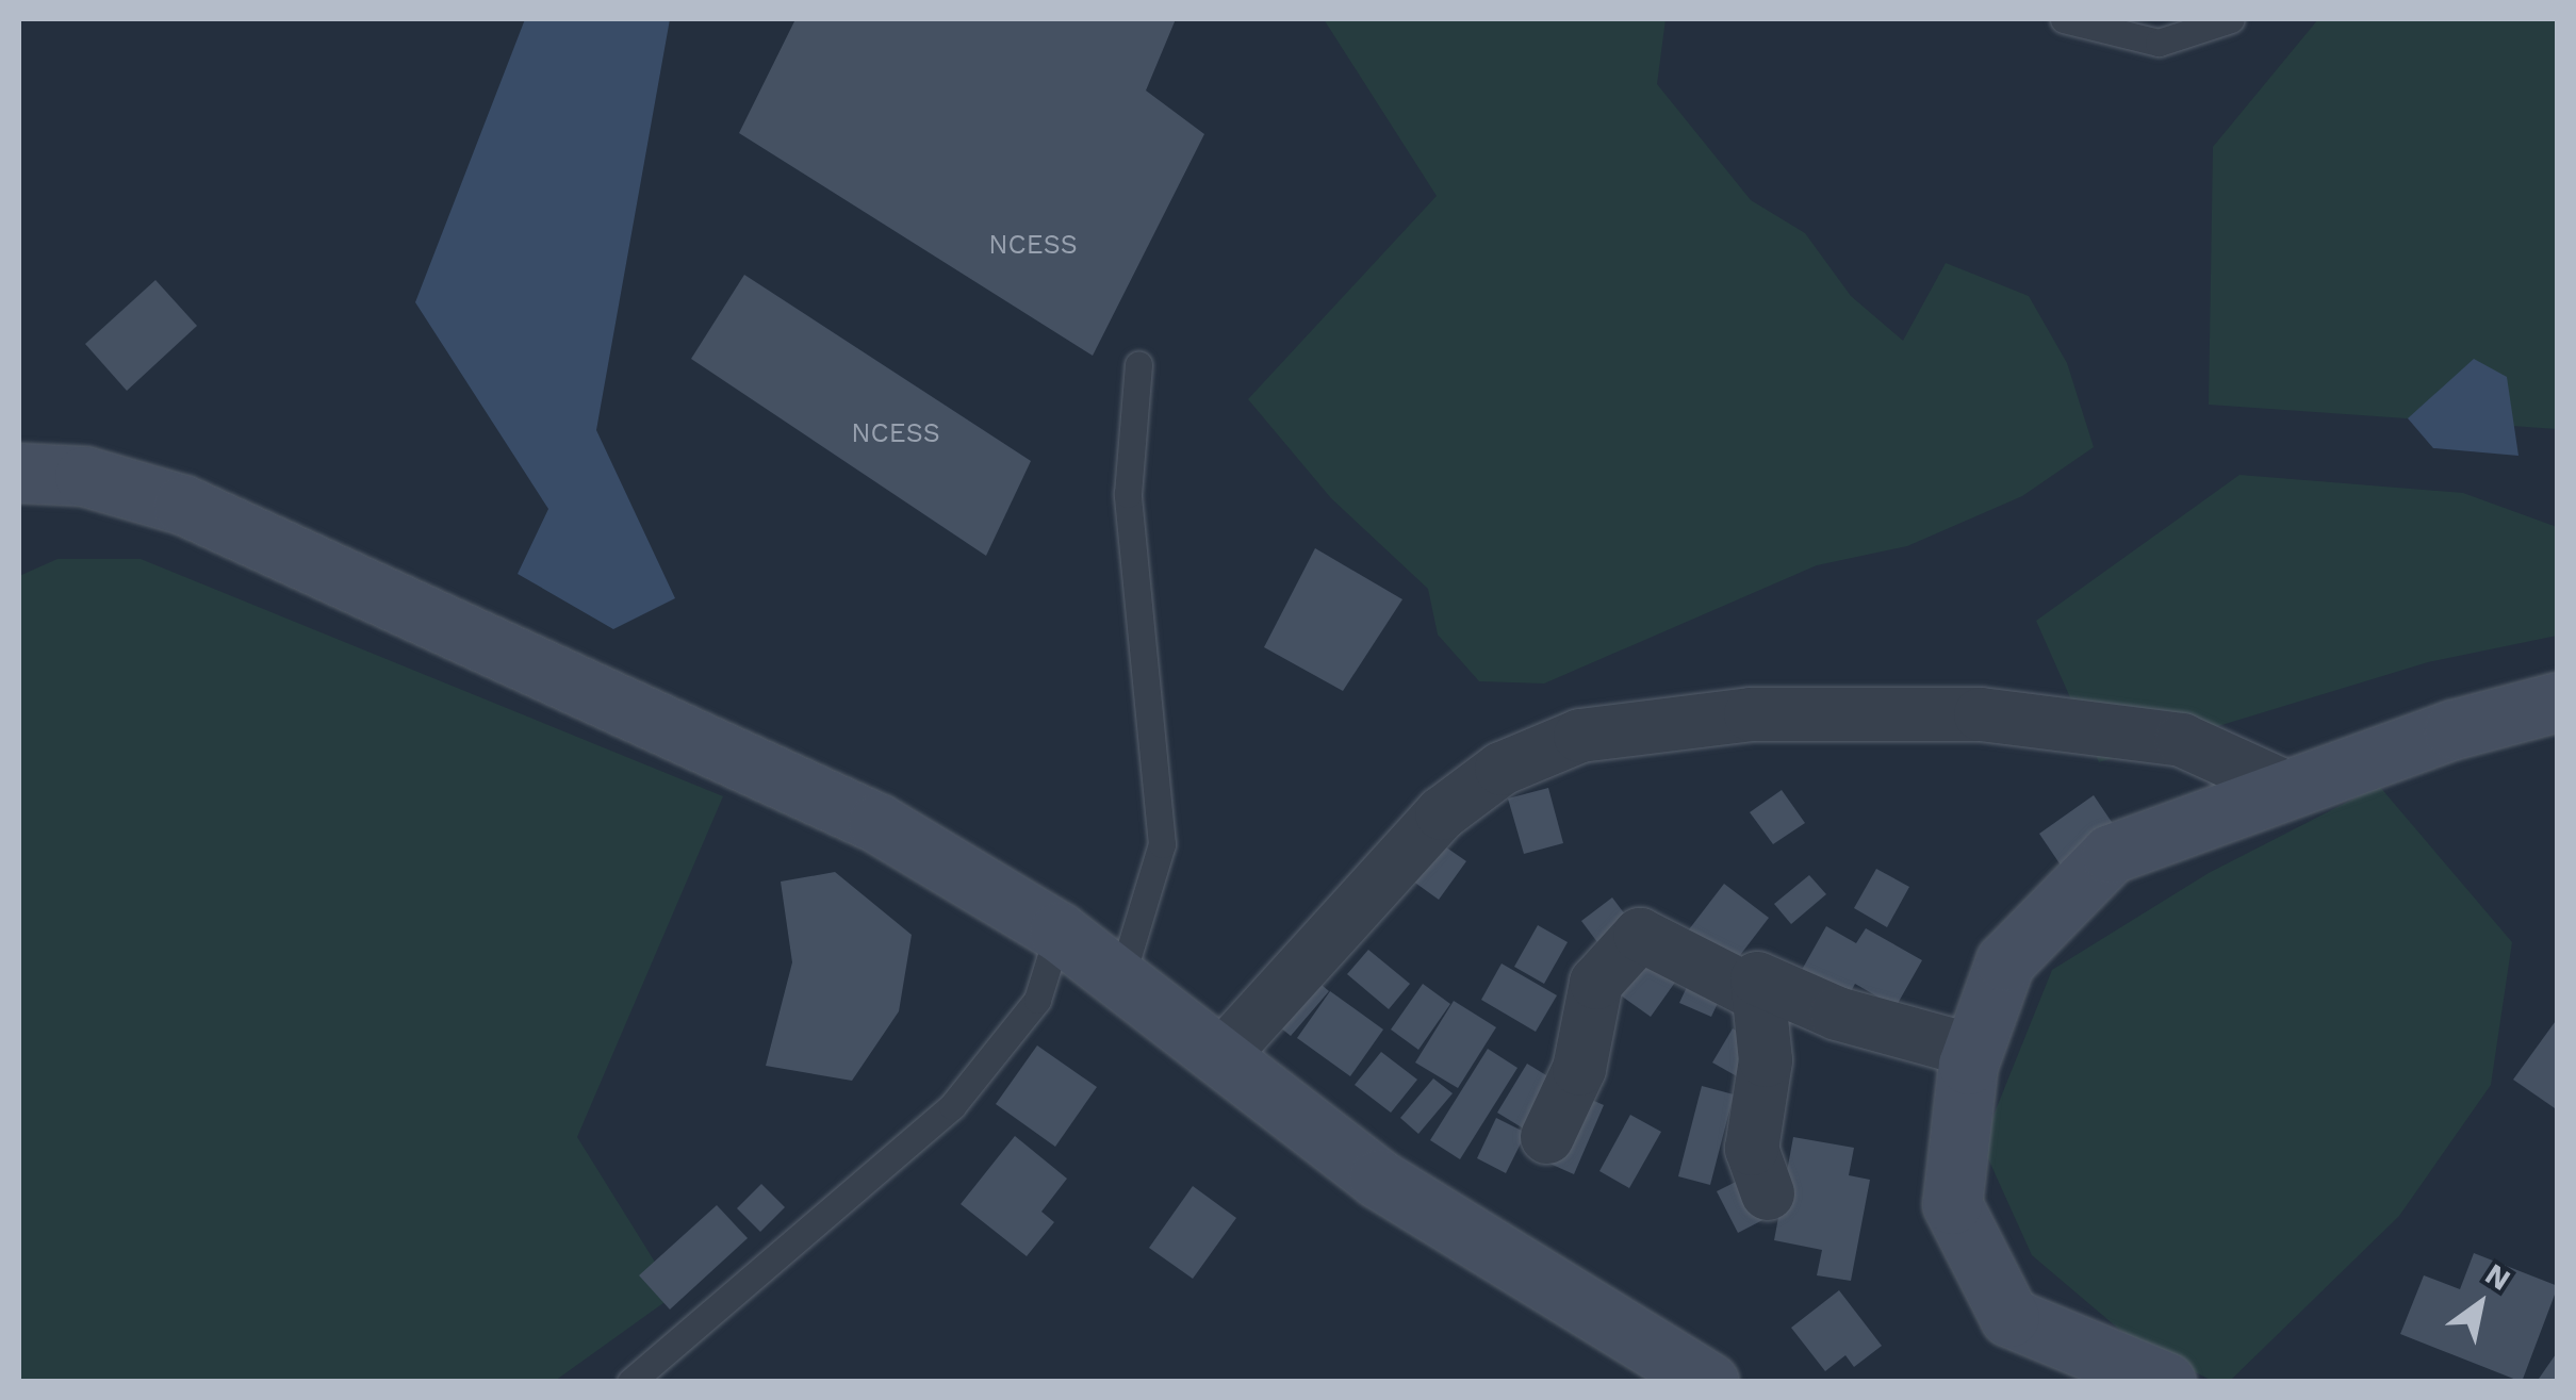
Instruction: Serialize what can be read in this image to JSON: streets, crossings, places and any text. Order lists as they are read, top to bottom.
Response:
{
  "house_numbers": ["NCESS", "NCESS"],
  "north": "top right"
}
